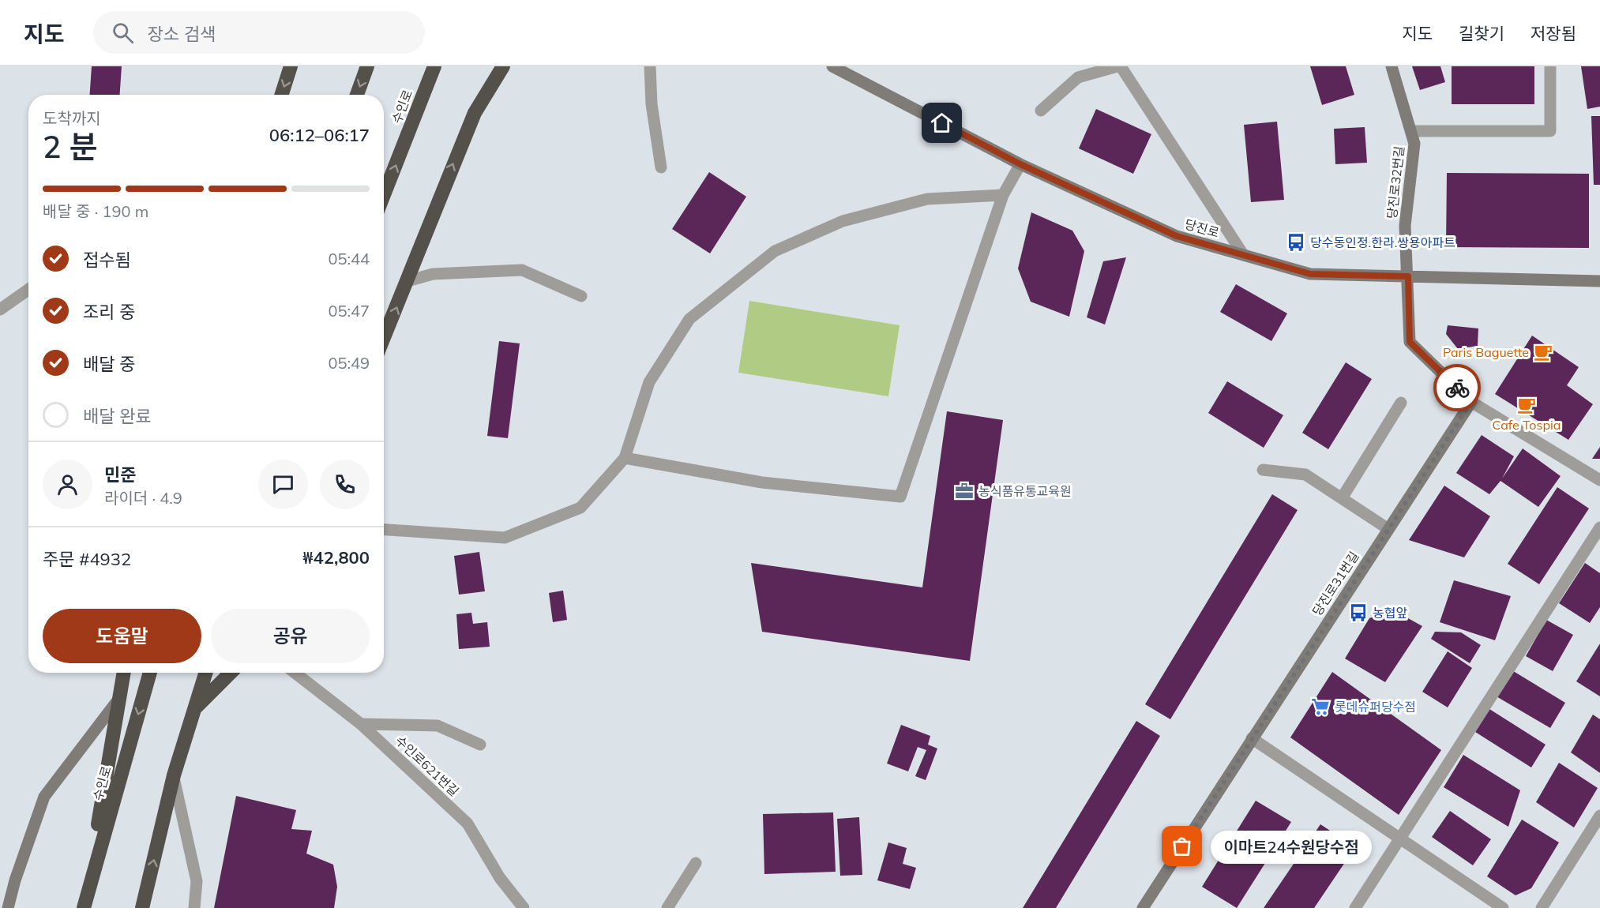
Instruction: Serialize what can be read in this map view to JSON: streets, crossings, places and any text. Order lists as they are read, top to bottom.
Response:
{
  "streets": {
    "highway": ["수인로"],
    "street": [
      "당진로32번길",
      "당진로",
      "당진로31번길",
      "수인로621번길"
    ]
  },
  "crossings": [
    ["당진로32번길", "당진로"]
  ],
  "places": {
    "bus stop": ["당수동인정.한라.쌍용아파트", "농협앞"],
    "cafe": ["Paris Baguette", "Cafe Tospia"],
    "office": ["농식품유통교육원"],
    "supermarket": ["롯데슈퍼당수점"],
    "other": ["이마트24수원당수점"]
  },
  "page": {
    "header": "지도",
    "search": "장소 검색",
    "nav": ["지도", "길찾기", "저장됨"],
    "heading": ["2 분", "도착까지", "06:12–06:17"],
    "panel": [
      "민준",
      "라이더 · 4.9",
      "주문 #4932",
      "₩42,800"
    ],
    "bar": "배달 중 · 190 m",
    "list": [
      ["접수됨", "05:44"],
      ["조리 중", "05:47"],
      ["배달 중", "05:49"],
      "배달 완료"
    ],
    "buttons": ["도움말", "공유"],
    "bubble": "이마트24수원당수점"
  }
}
